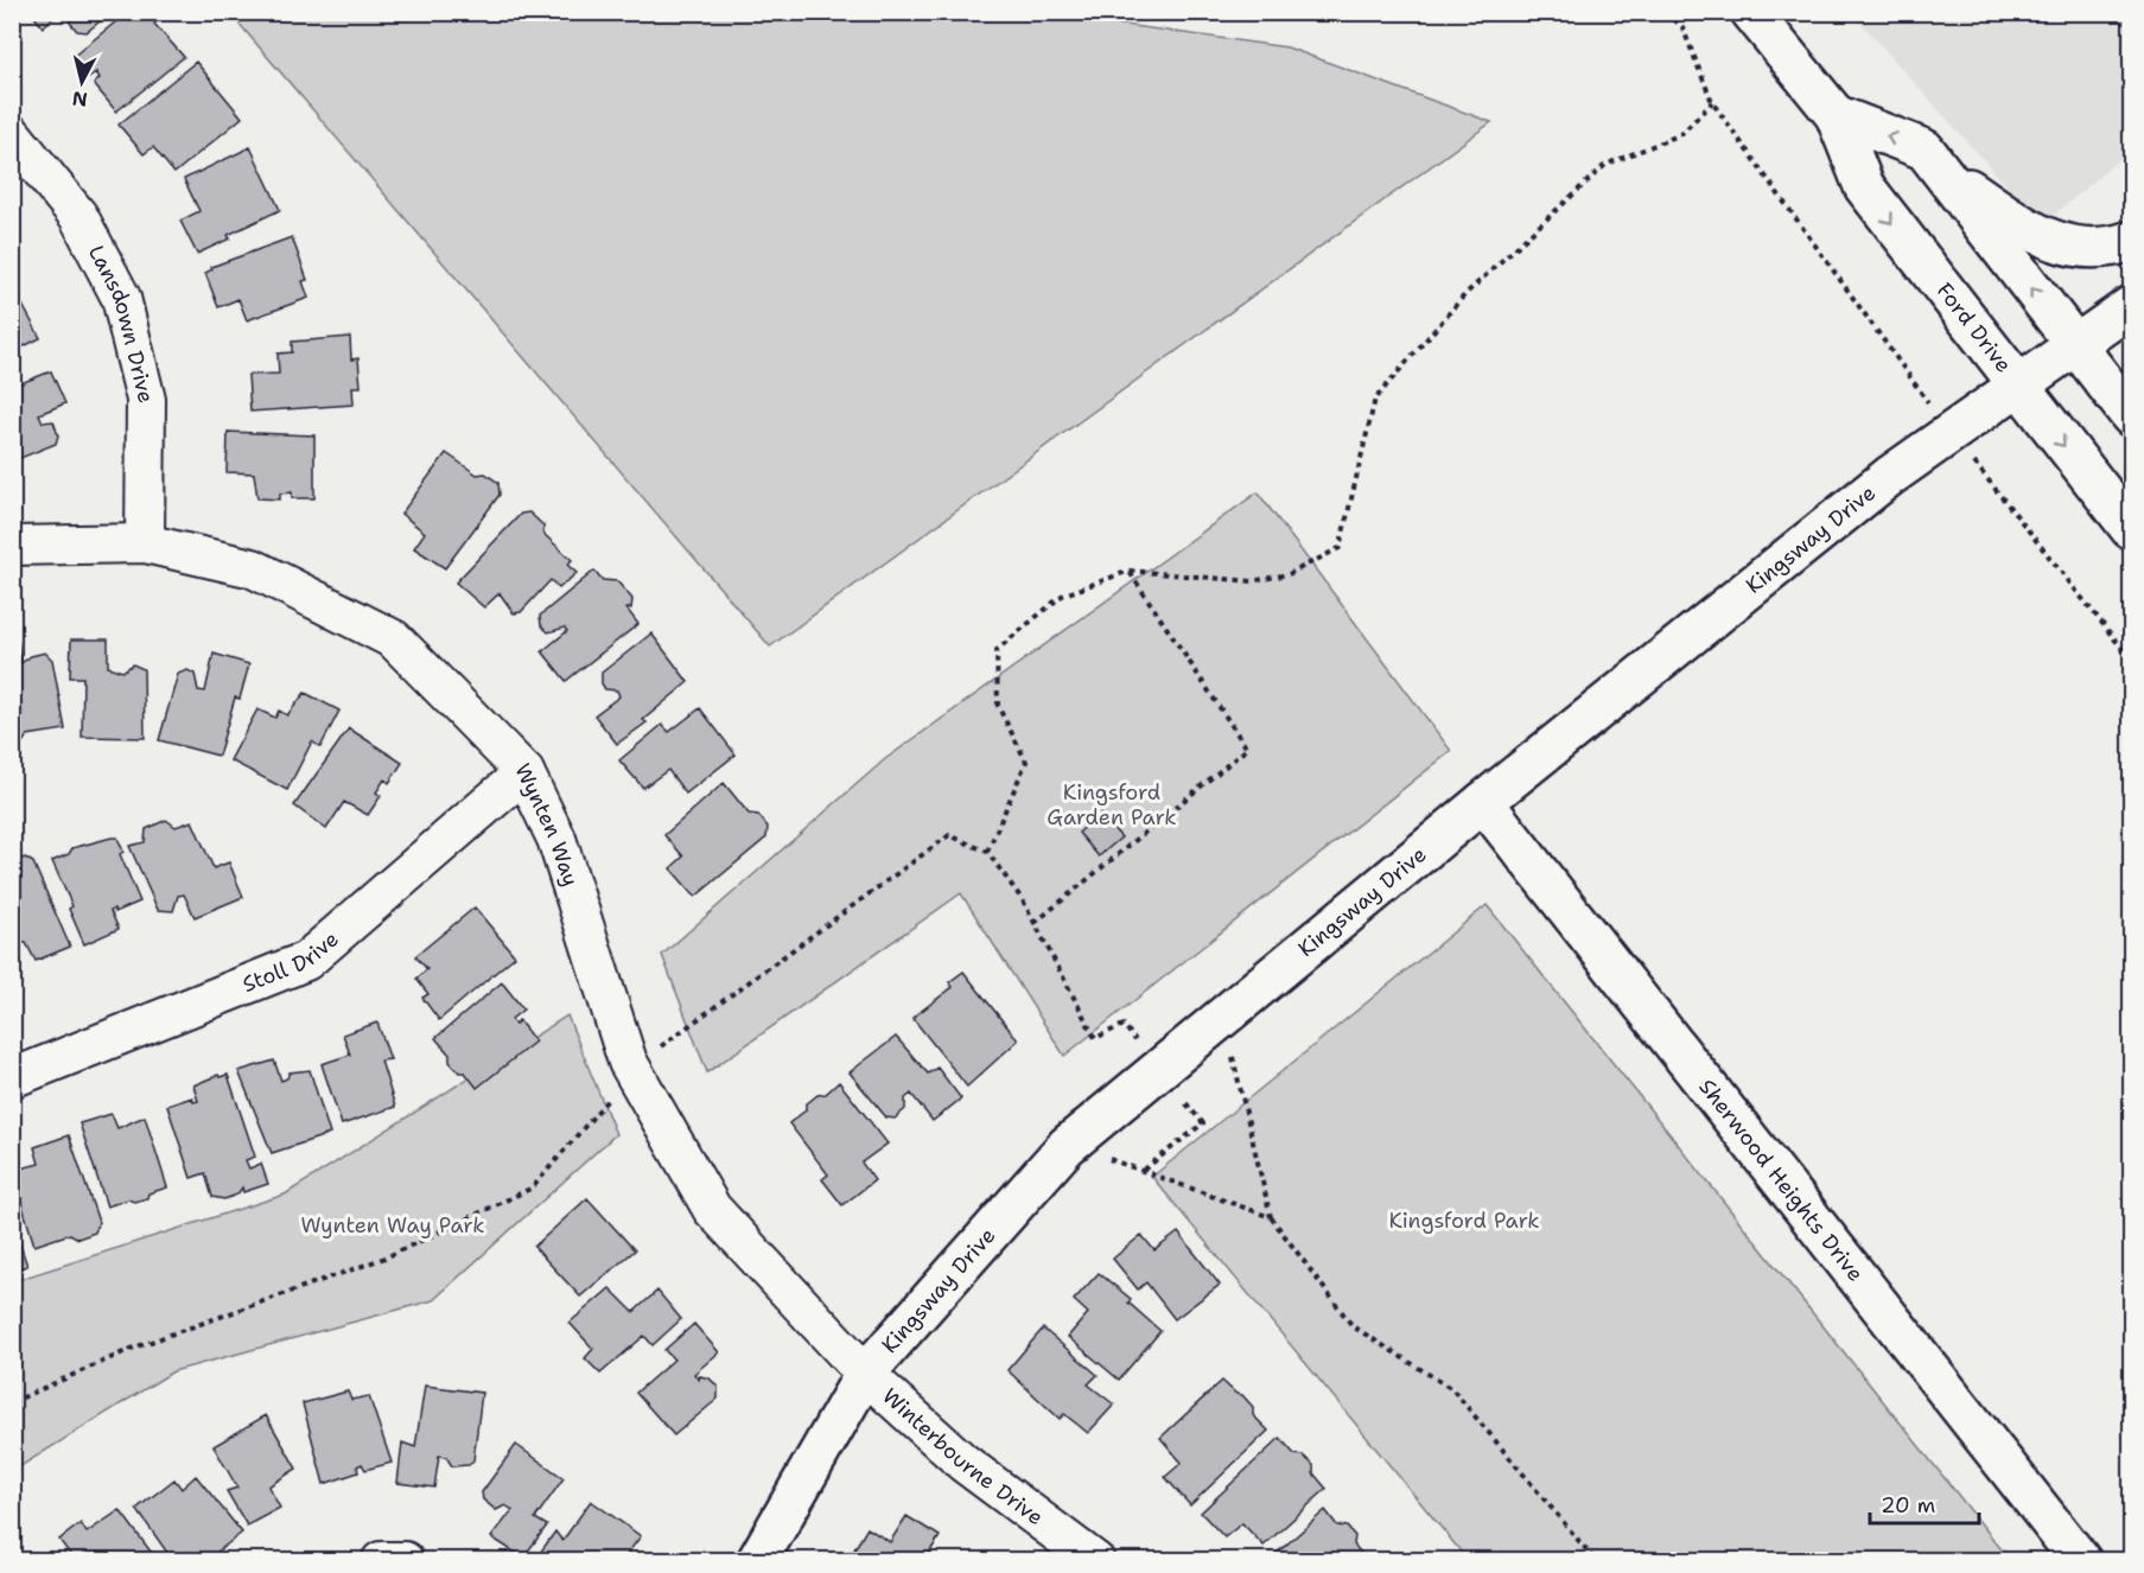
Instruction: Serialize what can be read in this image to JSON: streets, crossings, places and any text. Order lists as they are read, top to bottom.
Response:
{
  "streets": {
    "street": [
      "Lansdown Drive",
      "Ford Drive",
      "Kingsway Drive",
      "Wynten Way",
      "Stoll Drive",
      "Sherwood Heights Drive",
      "Winterbourne Drive"
    ]
  },
  "crossings": [
    ["Lansdown Drive", "Wynten Way"],
    ["Ford Drive", "Kingsway Drive"],
    ["Kingsway Drive", "Wynten Way"],
    ["Kingsway Drive", "Sherwood Heights Drive"],
    ["Kingsway Drive", "Winterbourne Drive"],
    ["Wynten Way", "Stoll Drive"],
    ["Wynten Way", "Winterbourne Drive"]
  ],
  "parks": ["Kingsford Garden Park", "Kingsford Park", "Wynten Way Park"],
  "scale_bar": "20 m",
  "north": "bottom"
}
